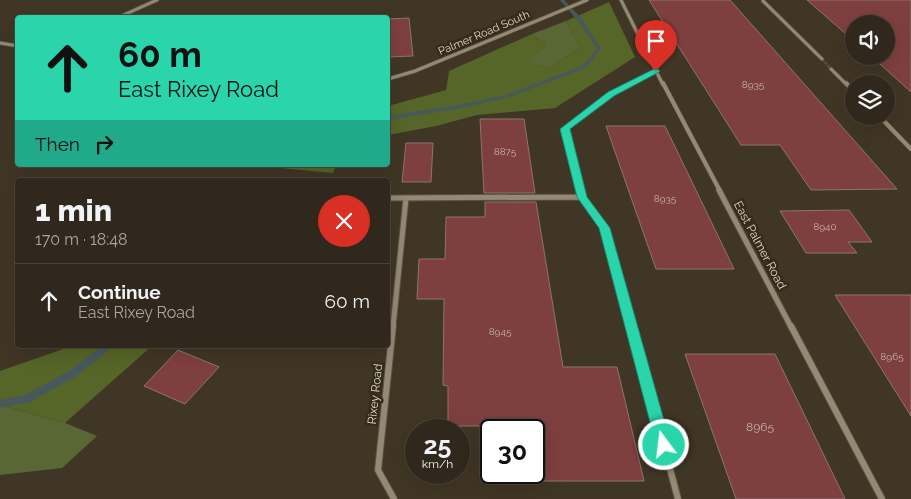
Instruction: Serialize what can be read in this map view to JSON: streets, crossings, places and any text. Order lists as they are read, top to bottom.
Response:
{
  "streets": {
    "street": ["Palmer Road South", "East Palmer Road", "Rixey Road"]
  },
  "house_numbers": [
    "8935",
    "8875",
    "8935",
    "8940",
    "8945",
    "8965",
    "8965"
  ],
  "page": {
    "turn": ["60 m", "East Rixey Road"],
    "then": "Then",
    "heading": ["1 min", "170 m · 18:48"],
    "list": [
      {
        "name": "Continue",
        "note": "East Rixey Road",
        "value": "60 m"
      }
    ],
    "speed": "25 km/h",
    "limit": "30"
  }
}
